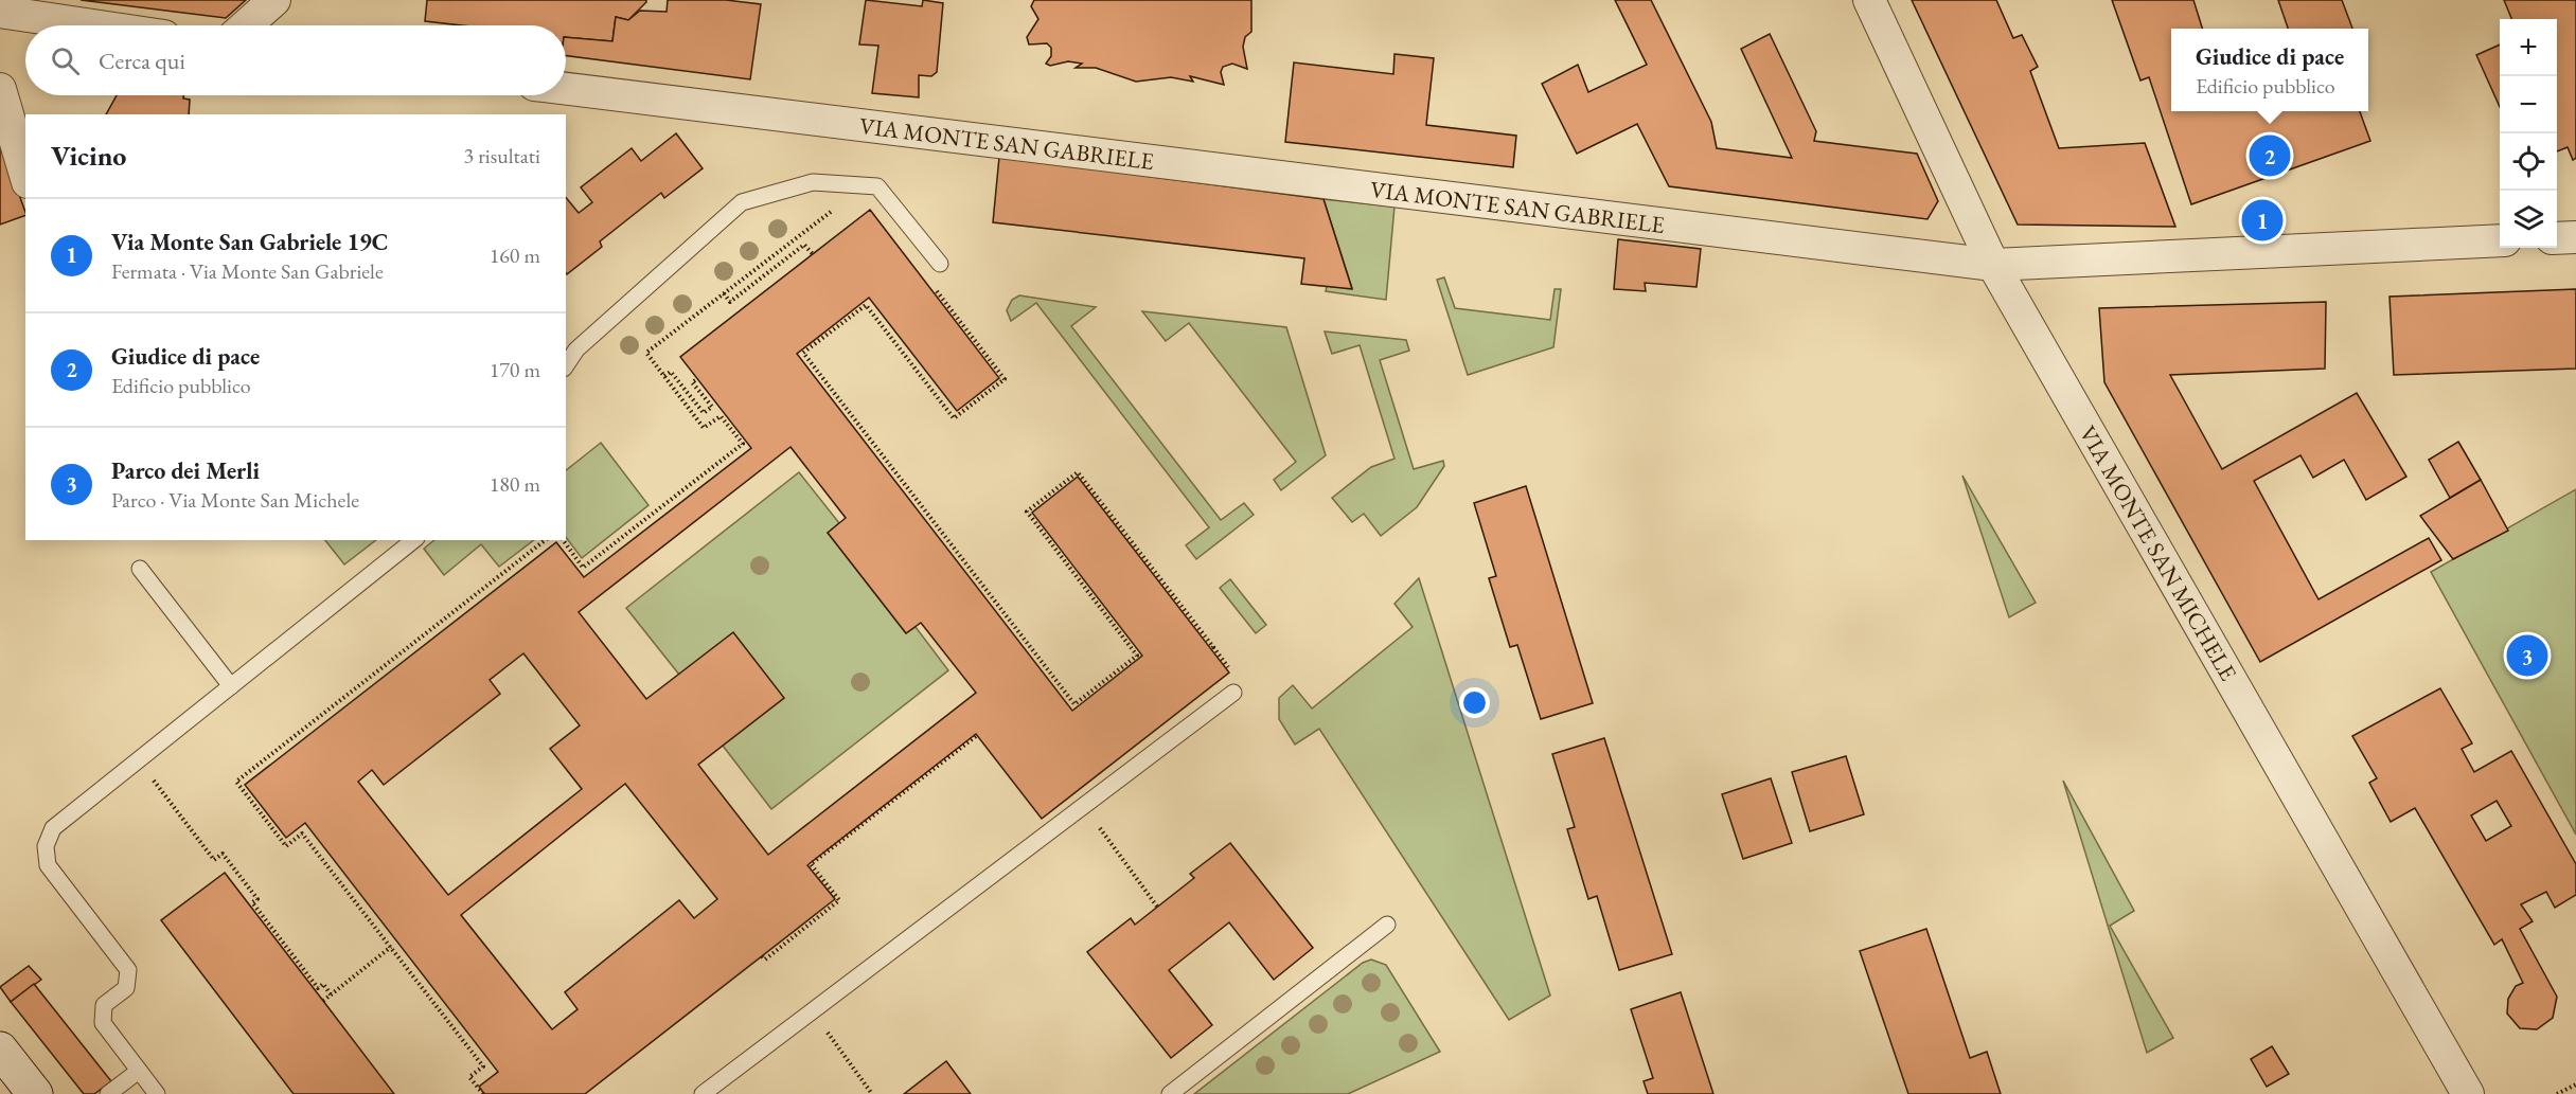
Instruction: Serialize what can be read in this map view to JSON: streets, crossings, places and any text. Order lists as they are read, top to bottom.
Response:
{
  "streets": {
    "street": ["VIA MONTE SAN GABRIELE", "VIA MONTE SAN MICHELE"]
  },
  "crossings": [
    ["VIA MONTE SAN GABRIELE", "VIA MONTE SAN MICHELE"]
  ],
  "page": {
    "map_buttons": ["+", "−"],
    "search": "Cerca qui",
    "popup": ["Giudice di pace", "Edificio pubblico"],
    "heading": ["Vicino", "3 risultati"],
    "pins": ["2", "1", "3"],
    "list": [
      {
        "mark": "1",
        "name": "Via Monte San Gabriele 19C",
        "note": "Fermata · Via Monte San Gabriele",
        "value": "160 m"
      },
      {
        "mark": "2",
        "name": "Giudice di pace",
        "note": "Edificio pubblico",
        "value": "170 m"
      },
      {
        "mark": "3",
        "name": "Parco dei Merli",
        "note": "Parco · Via Monte San Michele",
        "value": "180 m"
      }
    ]
  }
}
